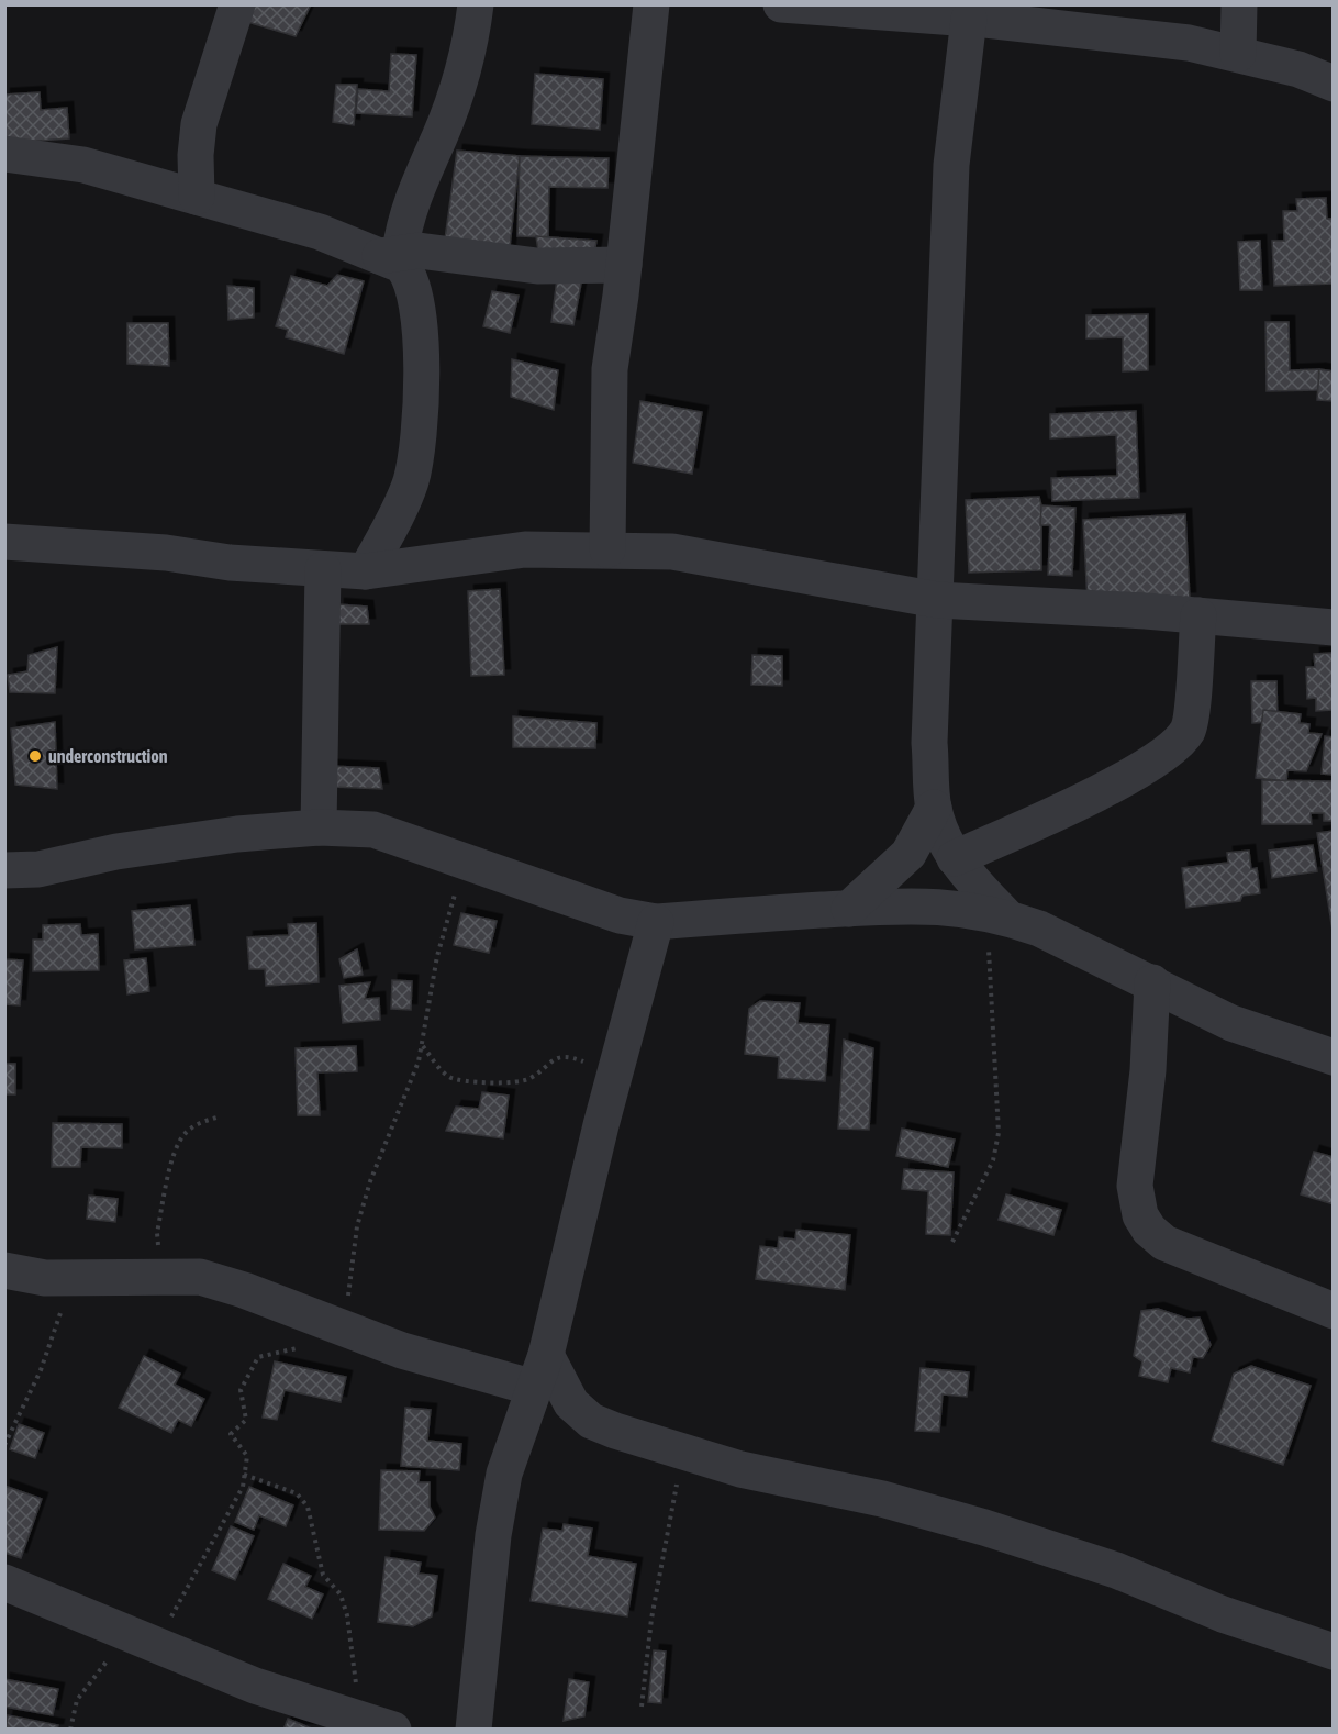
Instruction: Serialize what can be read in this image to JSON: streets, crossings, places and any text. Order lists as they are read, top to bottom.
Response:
{
  "places": ["underconstruction"]
}
